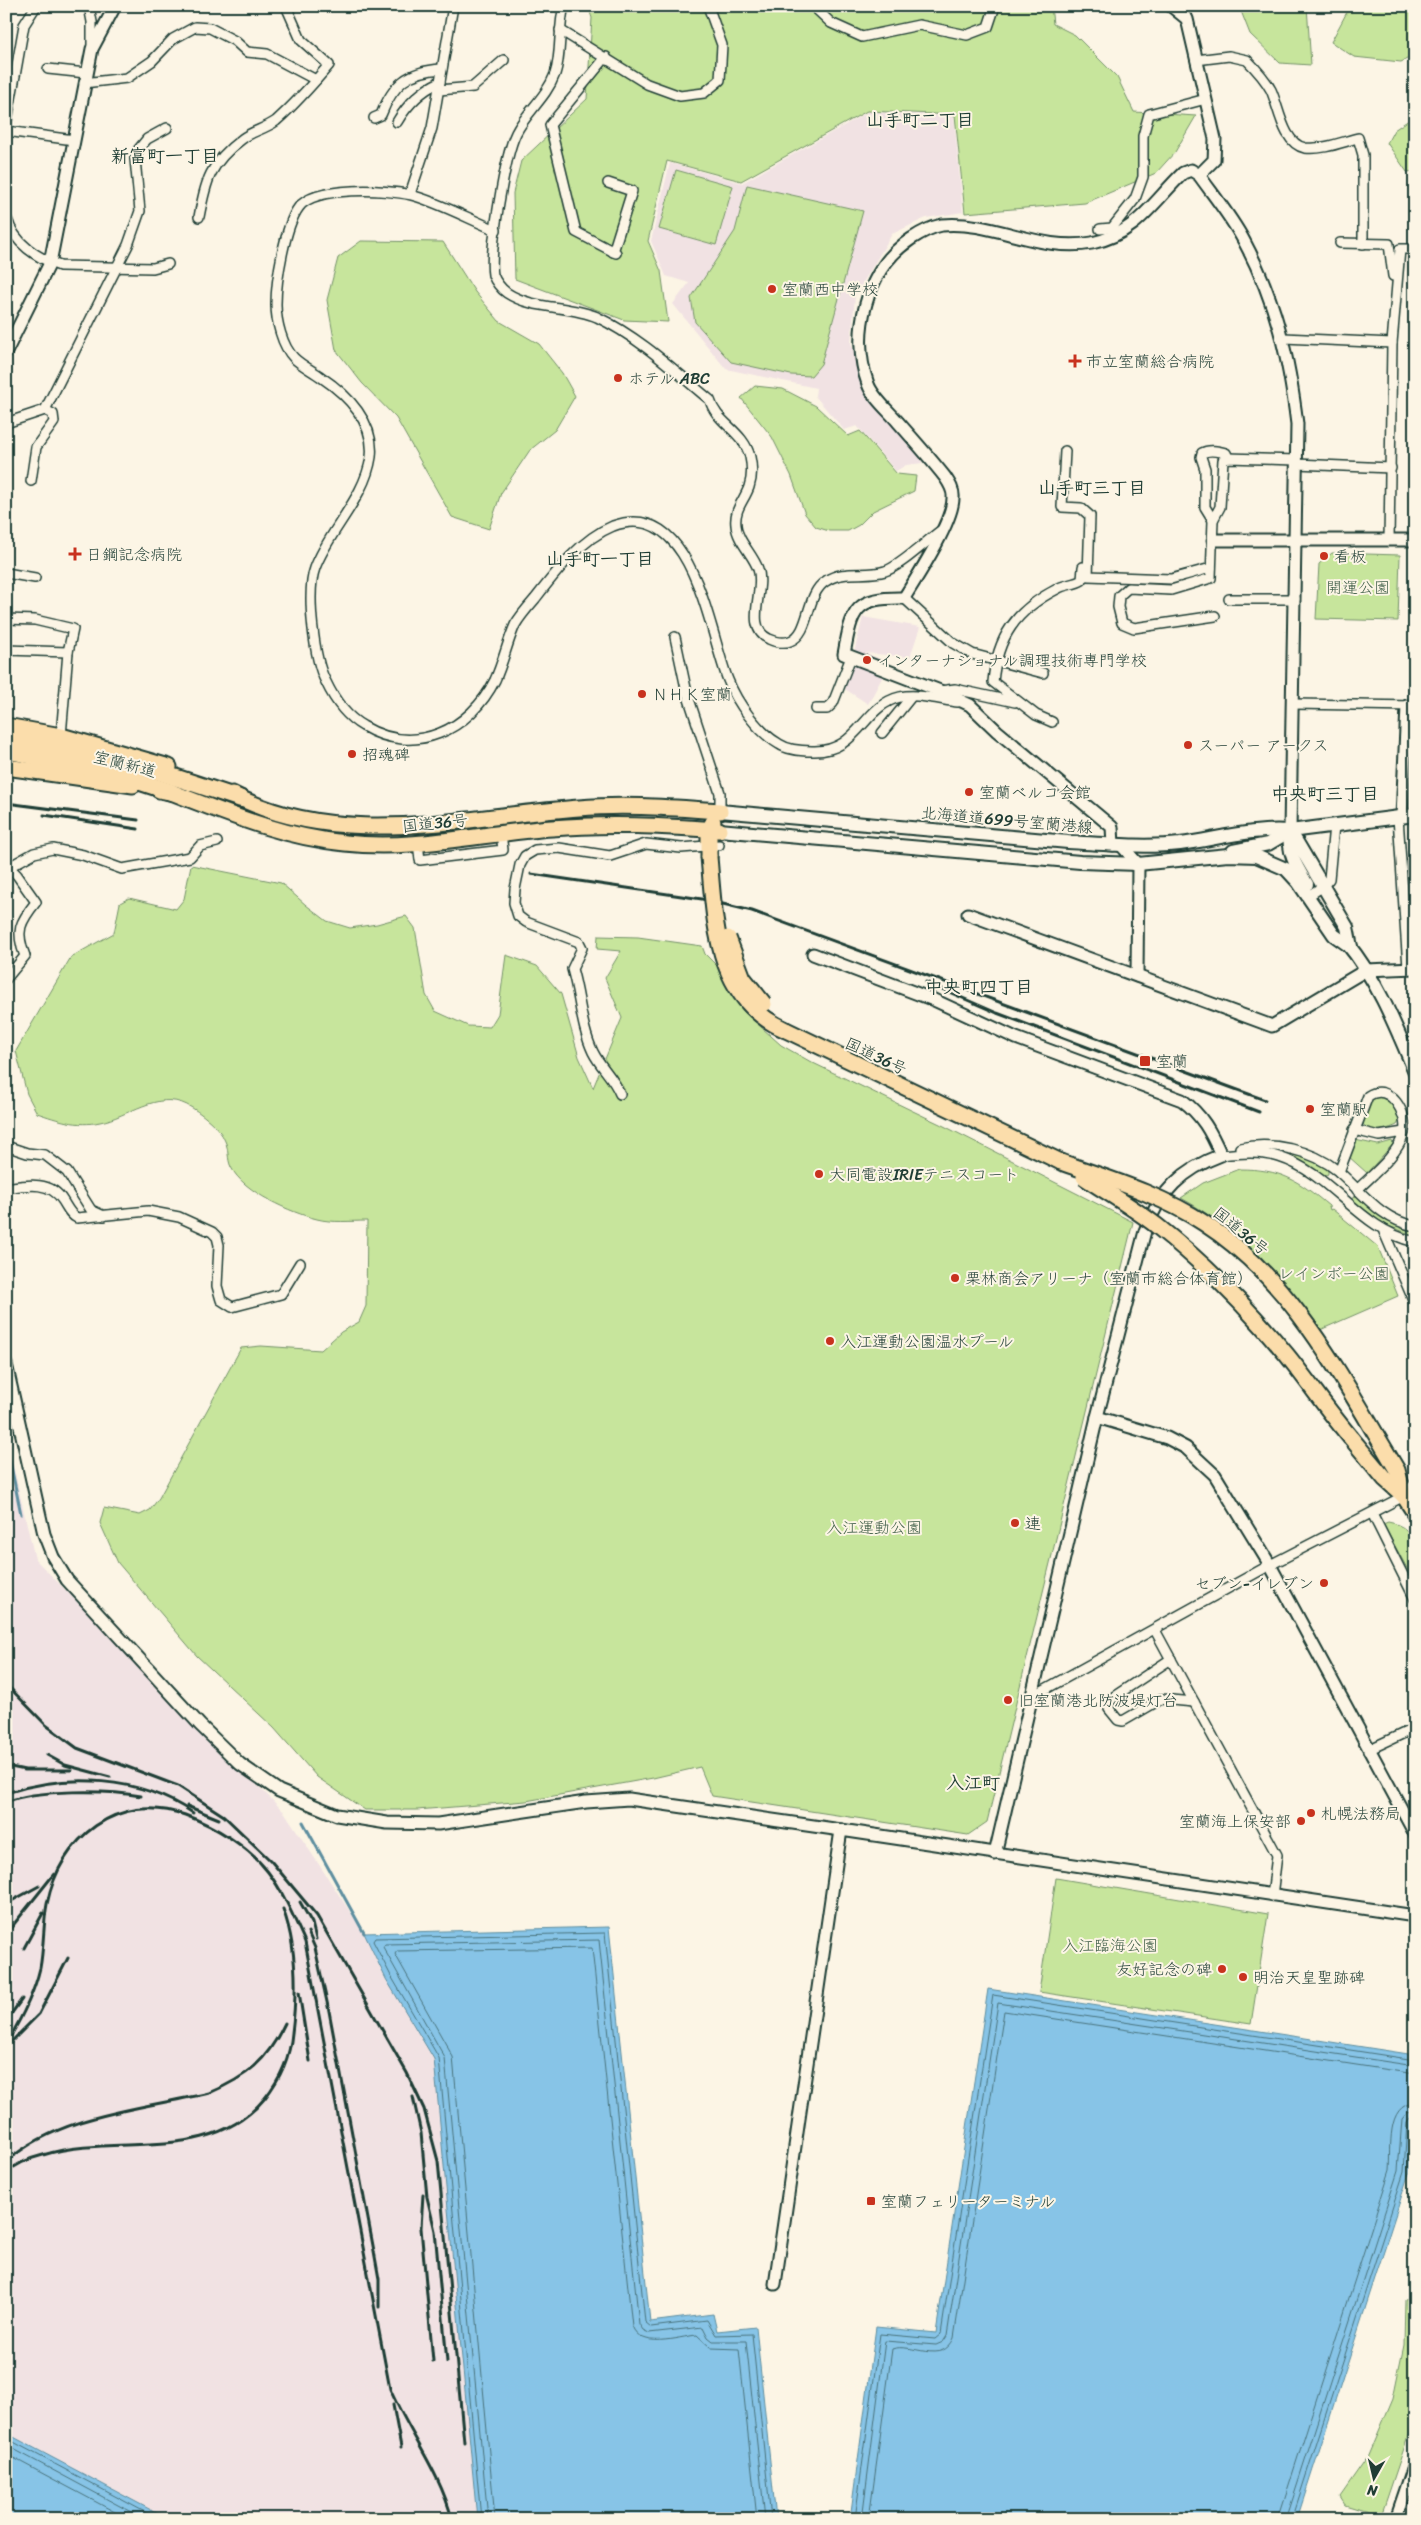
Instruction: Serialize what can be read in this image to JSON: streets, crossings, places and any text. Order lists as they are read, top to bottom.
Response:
{
  "streets": {
    "highway": ["室蘭新道", "国道36号"],
    "main road": ["北海道道699号室蘭港線"]
  },
  "crossings": [
    ["室蘭新道", "国道36号"],
    ["北海道道699号室蘭港線", "国道36号"]
  ],
  "districts": [
    "山手町二丁目",
    "新富町一丁目",
    "山手町三丁目",
    "山手町一丁目",
    "中央町三丁目",
    "中央町四丁目",
    "入江町"
  ],
  "parks": [
    "開運公園",
    "レインボー公園",
    "入江運動公園",
    "入江臨海公園"
  ],
  "places": {
    "other": [
      "室蘭西中学校",
      "ホテル ABC",
      "看板",
      "インターナショナル調理技術専門学校",
      "ＮＨＫ室蘭",
      "スーパー アークス",
      "招魂碑",
      "室蘭ベルコ会館",
      "室蘭駅",
      "大同電設IRIEテニスコート",
      "栗林商会アリーナ（室蘭市総合体育館）",
      "入江運動公園温水プール",
      "連",
      "セブン-イレブン",
      "旧室蘭港北防波堤灯台",
      "札幌法務局",
      "室蘭海上保安部",
      "友好記念の碑",
      "明治天皇聖跡碑"
    ],
    "health": ["市立室蘭総合病院", "日鋼記念病院"],
    "transit": ["室蘭", "室蘭フェリーターミナル"]
  },
  "north": "bottom"
}
